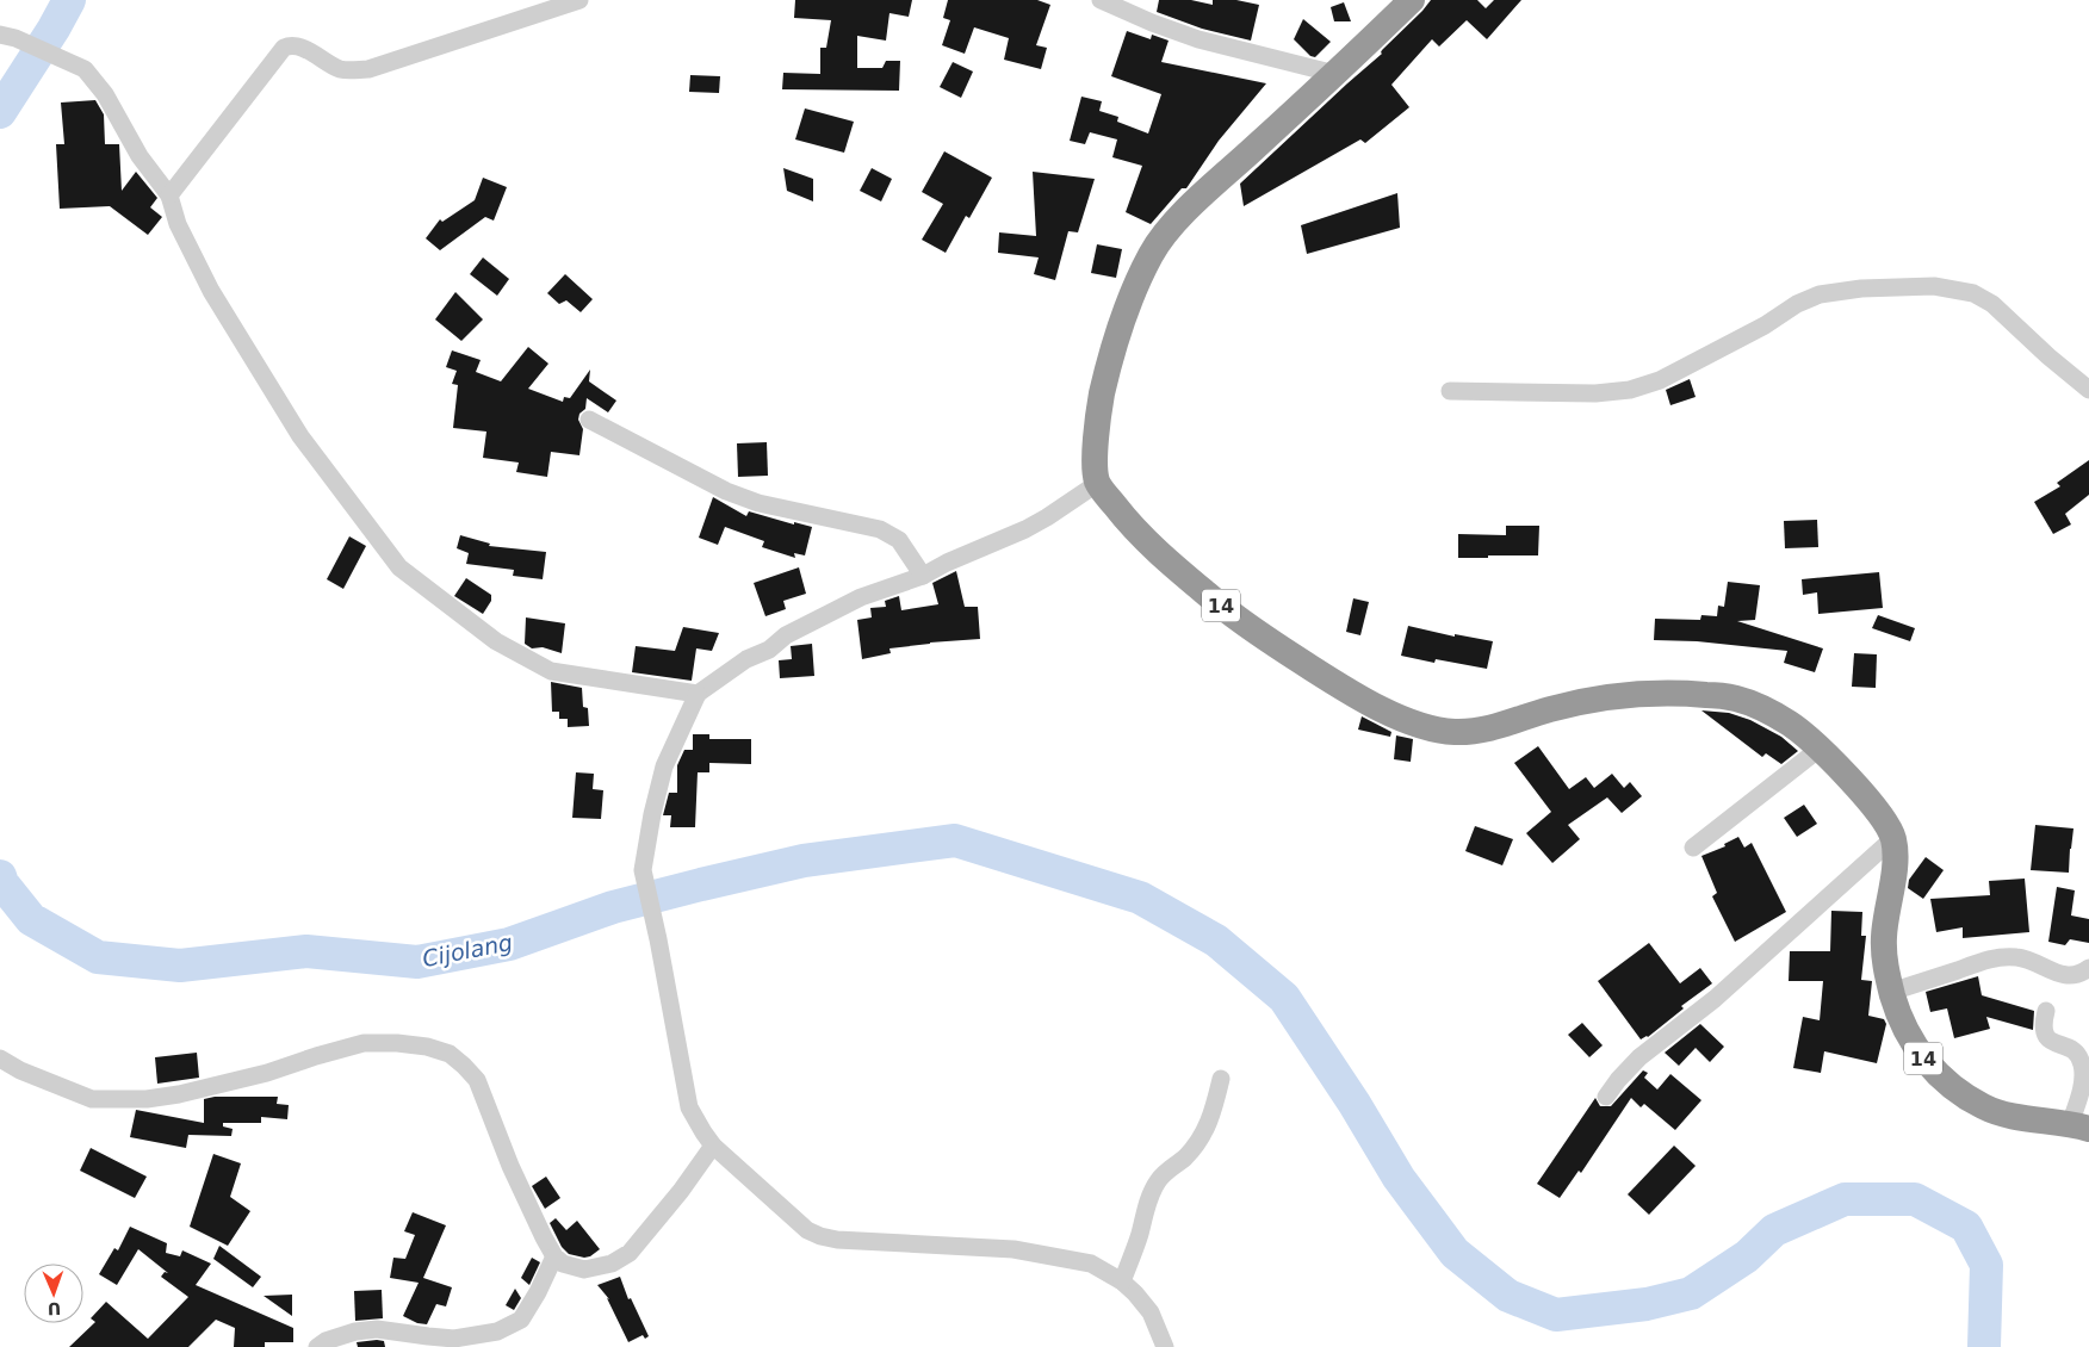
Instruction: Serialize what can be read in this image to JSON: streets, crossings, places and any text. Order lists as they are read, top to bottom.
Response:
{
  "streets": {
    "highway": ["14"]
  },
  "water": ["Cijolang"],
  "north": "bottom"
}
